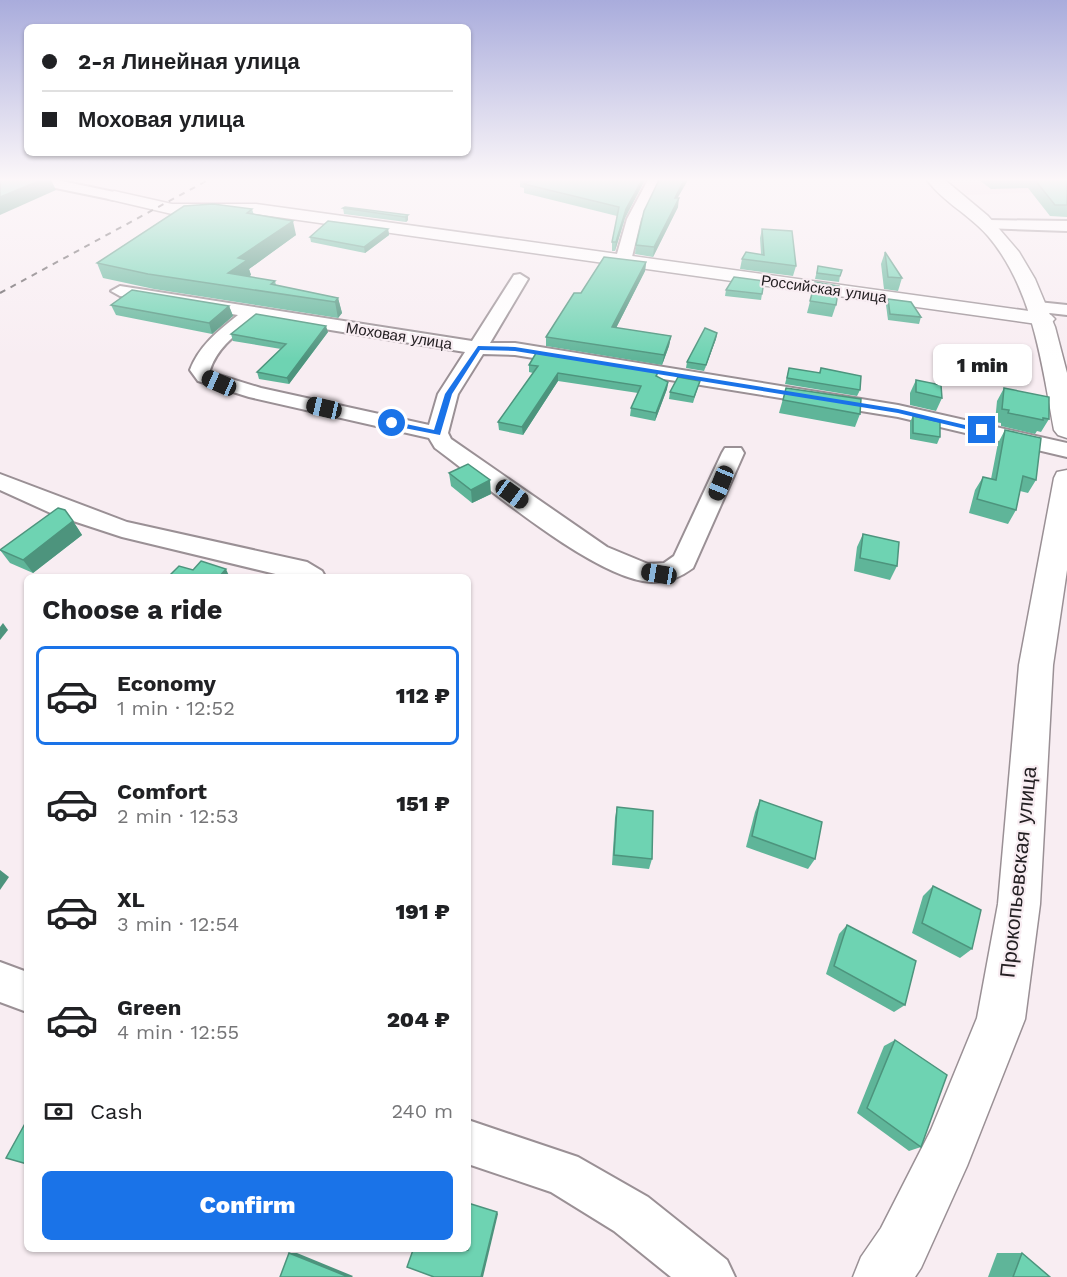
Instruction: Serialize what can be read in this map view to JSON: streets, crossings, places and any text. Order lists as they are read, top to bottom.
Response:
{
  "streets": {
    "main road": ["Российская улица", "Прокопьевская улица"],
    "street": ["Моховая улица"]
  },
  "page": {
    "banner": ["2-я Линейная улица", "Моховая улица"],
    "bubble": "1 min",
    "heading": "Choose a ride",
    "list": [
      {
        "name": "Economy",
        "note": "1 min · 12:52",
        "value": "112 ₽"
      },
      {
        "name": "Comfort",
        "note": "2 min · 12:53",
        "value": "151 ₽"
      },
      {
        "name": "XL",
        "note": "3 min · 12:54",
        "value": "191 ₽"
      },
      {
        "name": "Green",
        "note": "4 min · 12:55",
        "value": "204 ₽"
      }
    ],
    "pay": ["Cash", "240 m"],
    "buttons": "Confirm"
  }
}
